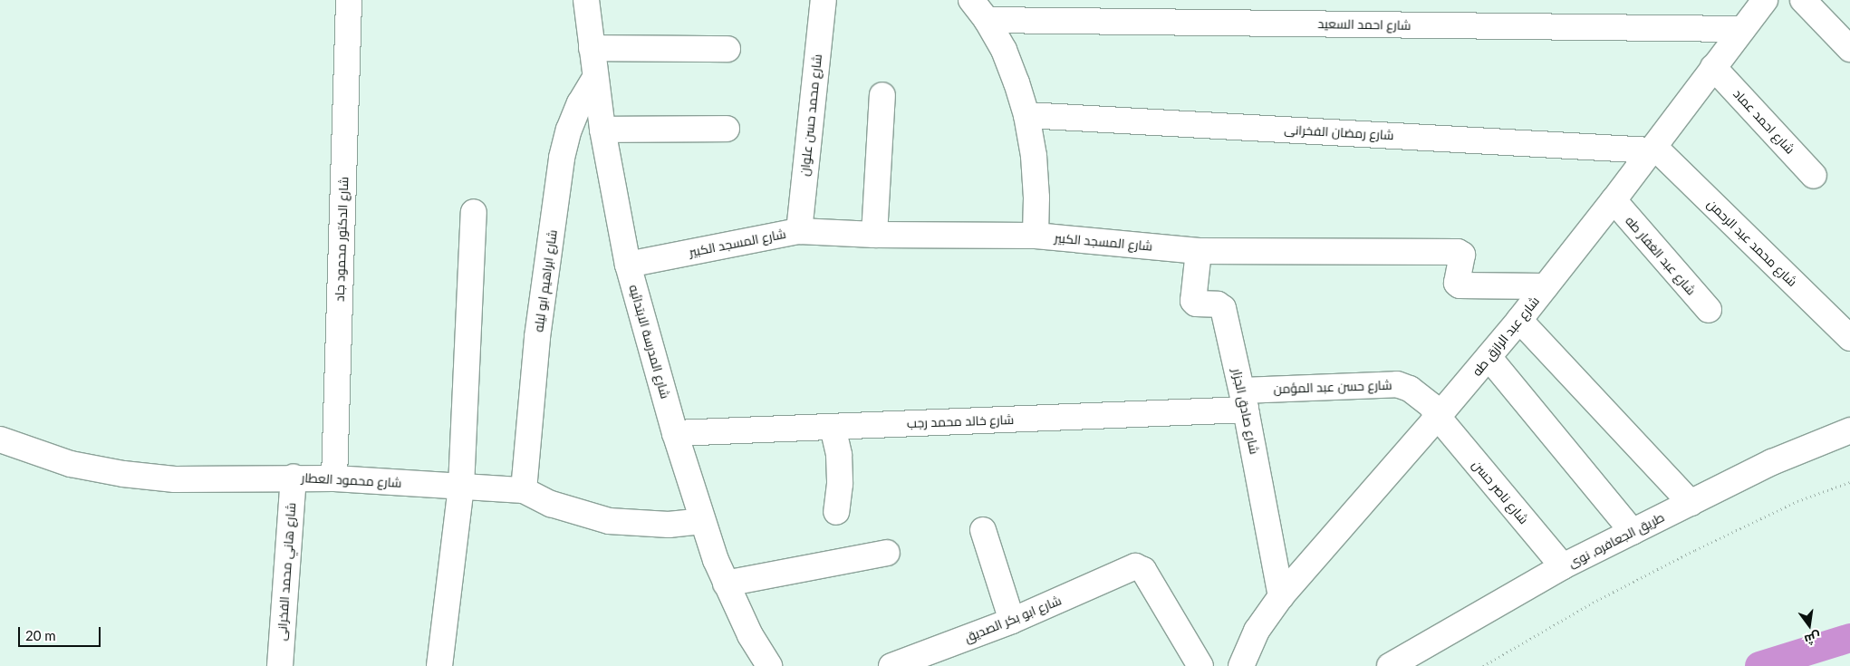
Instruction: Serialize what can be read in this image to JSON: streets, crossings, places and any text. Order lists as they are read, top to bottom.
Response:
{
  "streets": {
    "street": [
      "شارع احمد السعيد",
      "شارع محمد حسن علوان",
      "شارع احمد عماد",
      "شارع رمضان الفخرانى",
      "شارع الدكتور محمود جاد",
      "شارع المسجد الكبير",
      "شارع محمد عبد الرحمن",
      "شارع عبد الغفار طه",
      "شارع ابراهيم ابو ليله",
      "شارع عبد الرازق طه",
      "شارع المدرسة الابتدائيه",
      "شارع حسن عبد المؤمن",
      "شارع صادق الجزار",
      "شارع خالد محمد رجب",
      "شارع محمود العطار",
      "شارع ناصر حسن",
      "طريق الجعافره, نوى",
      "شارع هاني محمد الفخرانى",
      "شارع ابو بكر الصديق"
    ]
  },
  "crossings": [
    ["شارع احمد السعيد", "شارع عبد الرازق طه"],
    ["شارع محمد حسن علوان", "شارع المسجد الكبير"],
    ["شارع احمد عماد", "شارع عبد الرازق طه"],
    ["شارع رمضان الفخرانى", "شارع محمد عبد الرحمن"],
    ["شارع رمضان الفخرانى", "شارع عبد الرازق طه"],
    ["شارع الدكتور محمود جاد", "شارع محمود العطار"],
    ["شارع المسجد الكبير", "شارع عبد الرازق طه"],
    ["شارع المسجد الكبير", "شارع المدرسة الابتدائيه"],
    ["شارع المسجد الكبير", "شارع صادق الجزار"],
    ["شارع محمد عبد الرحمن", "شارع عبد الرازق طه"],
    ["شارع عبد الغفار طه", "شارع عبد الرازق طه"],
    ["شارع ابراهيم ابو ليله", "شارع المدرسة الابتدائيه"],
    ["شارع ابراهيم ابو ليله", "شارع محمود العطار"],
    ["شارع عبد الرازق طه", "شارع حسن عبد المؤمن"],
    ["شارع عبد الرازق طه", "شارع صادق الجزار"],
    ["شارع عبد الرازق طه", "شارع ناصر حسن"],
    ["شارع المدرسة الابتدائيه", "شارع خالد محمد رجب"],
    ["شارع المدرسة الابتدائيه", "شارع محمود العطار"],
    ["شارع حسن عبد المؤمن", "شارع صادق الجزار"],
    ["شارع حسن عبد المؤمن", "شارع خالد محمد رجب"],
    ["شارع حسن عبد المؤمن", "شارع ناصر حسن"],
    ["شارع صادق الجزار", "شارع خالد محمد رجب"],
    ["شارع محمود العطار", "شارع هاني محمد الفخرانى"],
    ["شارع ناصر حسن", "طريق الجعافره, نوى"]
  ],
  "scale_bar": "20 m",
  "north": "bottom"
}
